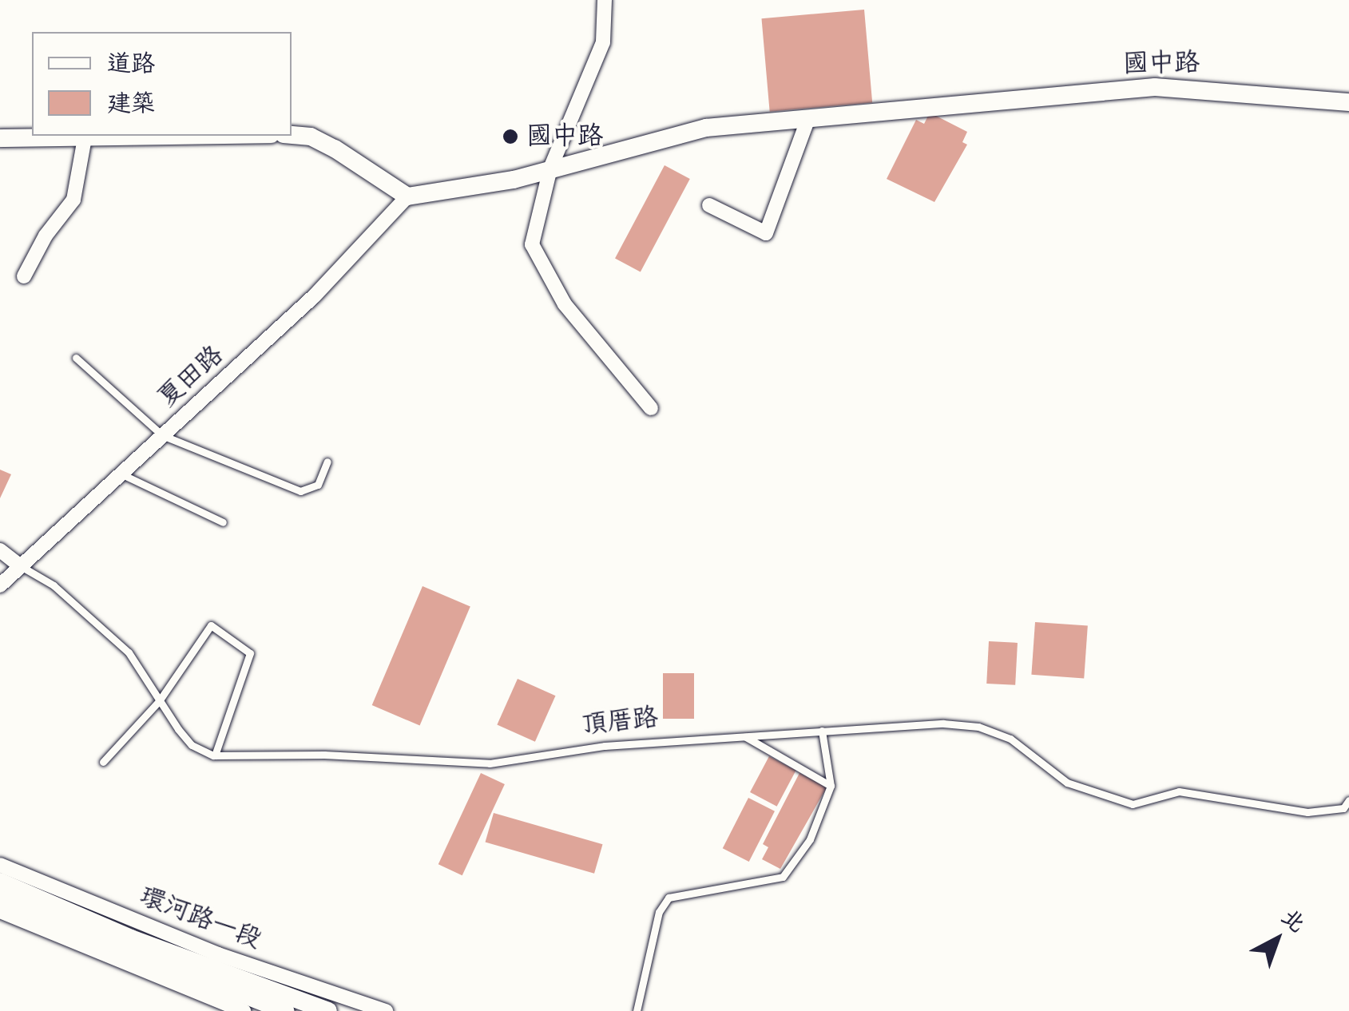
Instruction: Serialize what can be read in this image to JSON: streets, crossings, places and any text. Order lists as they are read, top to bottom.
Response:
{
  "streets": {
    "street": ["國中路", "夏田路", "環河路一段"],
    "lane": ["頂厝路"]
  },
  "crossings": [
    ["國中路", "夏田路"]
  ],
  "places": ["國中路"],
  "legend": ["道路", "建築"],
  "north": "top right"
}
